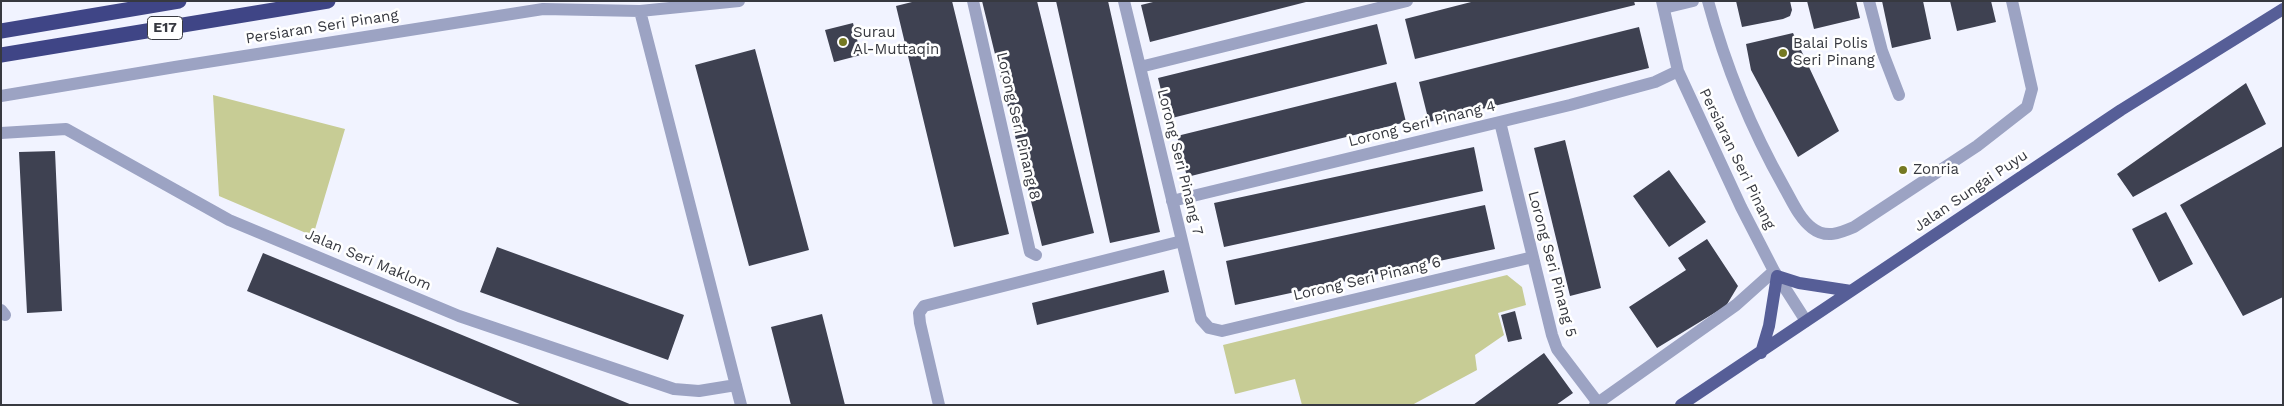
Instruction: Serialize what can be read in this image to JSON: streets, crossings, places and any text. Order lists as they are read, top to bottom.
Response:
{
  "streets": {
    "highway": ["E17"],
    "main road": ["Jalan Sungai Puyu"],
    "street": [
      "Persiaran Seri Pinang",
      "Lorong Seri Pinang 4",
      "Lorong Seri Pinang 8",
      "Lorong Seri Pinang 7",
      "Jalan Seri Maklom",
      "Lorong Seri Pinang 5",
      "Lorong Seri Pinang 6"
    ]
  },
  "crossings": [
    ["Persiaran Seri Pinang", "Lorong Seri Pinang 4"],
    ["Persiaran Seri Pinang", "Jalan Sungai Puyu"],
    ["Lorong Seri Pinang 4", "Lorong Seri Pinang 7"],
    ["Lorong Seri Pinang 4", "Lorong Seri Pinang 5"],
    ["Lorong Seri Pinang 7", "Lorong Seri Pinang 6"],
    ["Lorong Seri Pinang 5", "Lorong Seri Pinang 6"]
  ],
  "places": ["Surau Al-Muttaqin", "Balai Polis Seri Pinang", "Zonria"]
}
